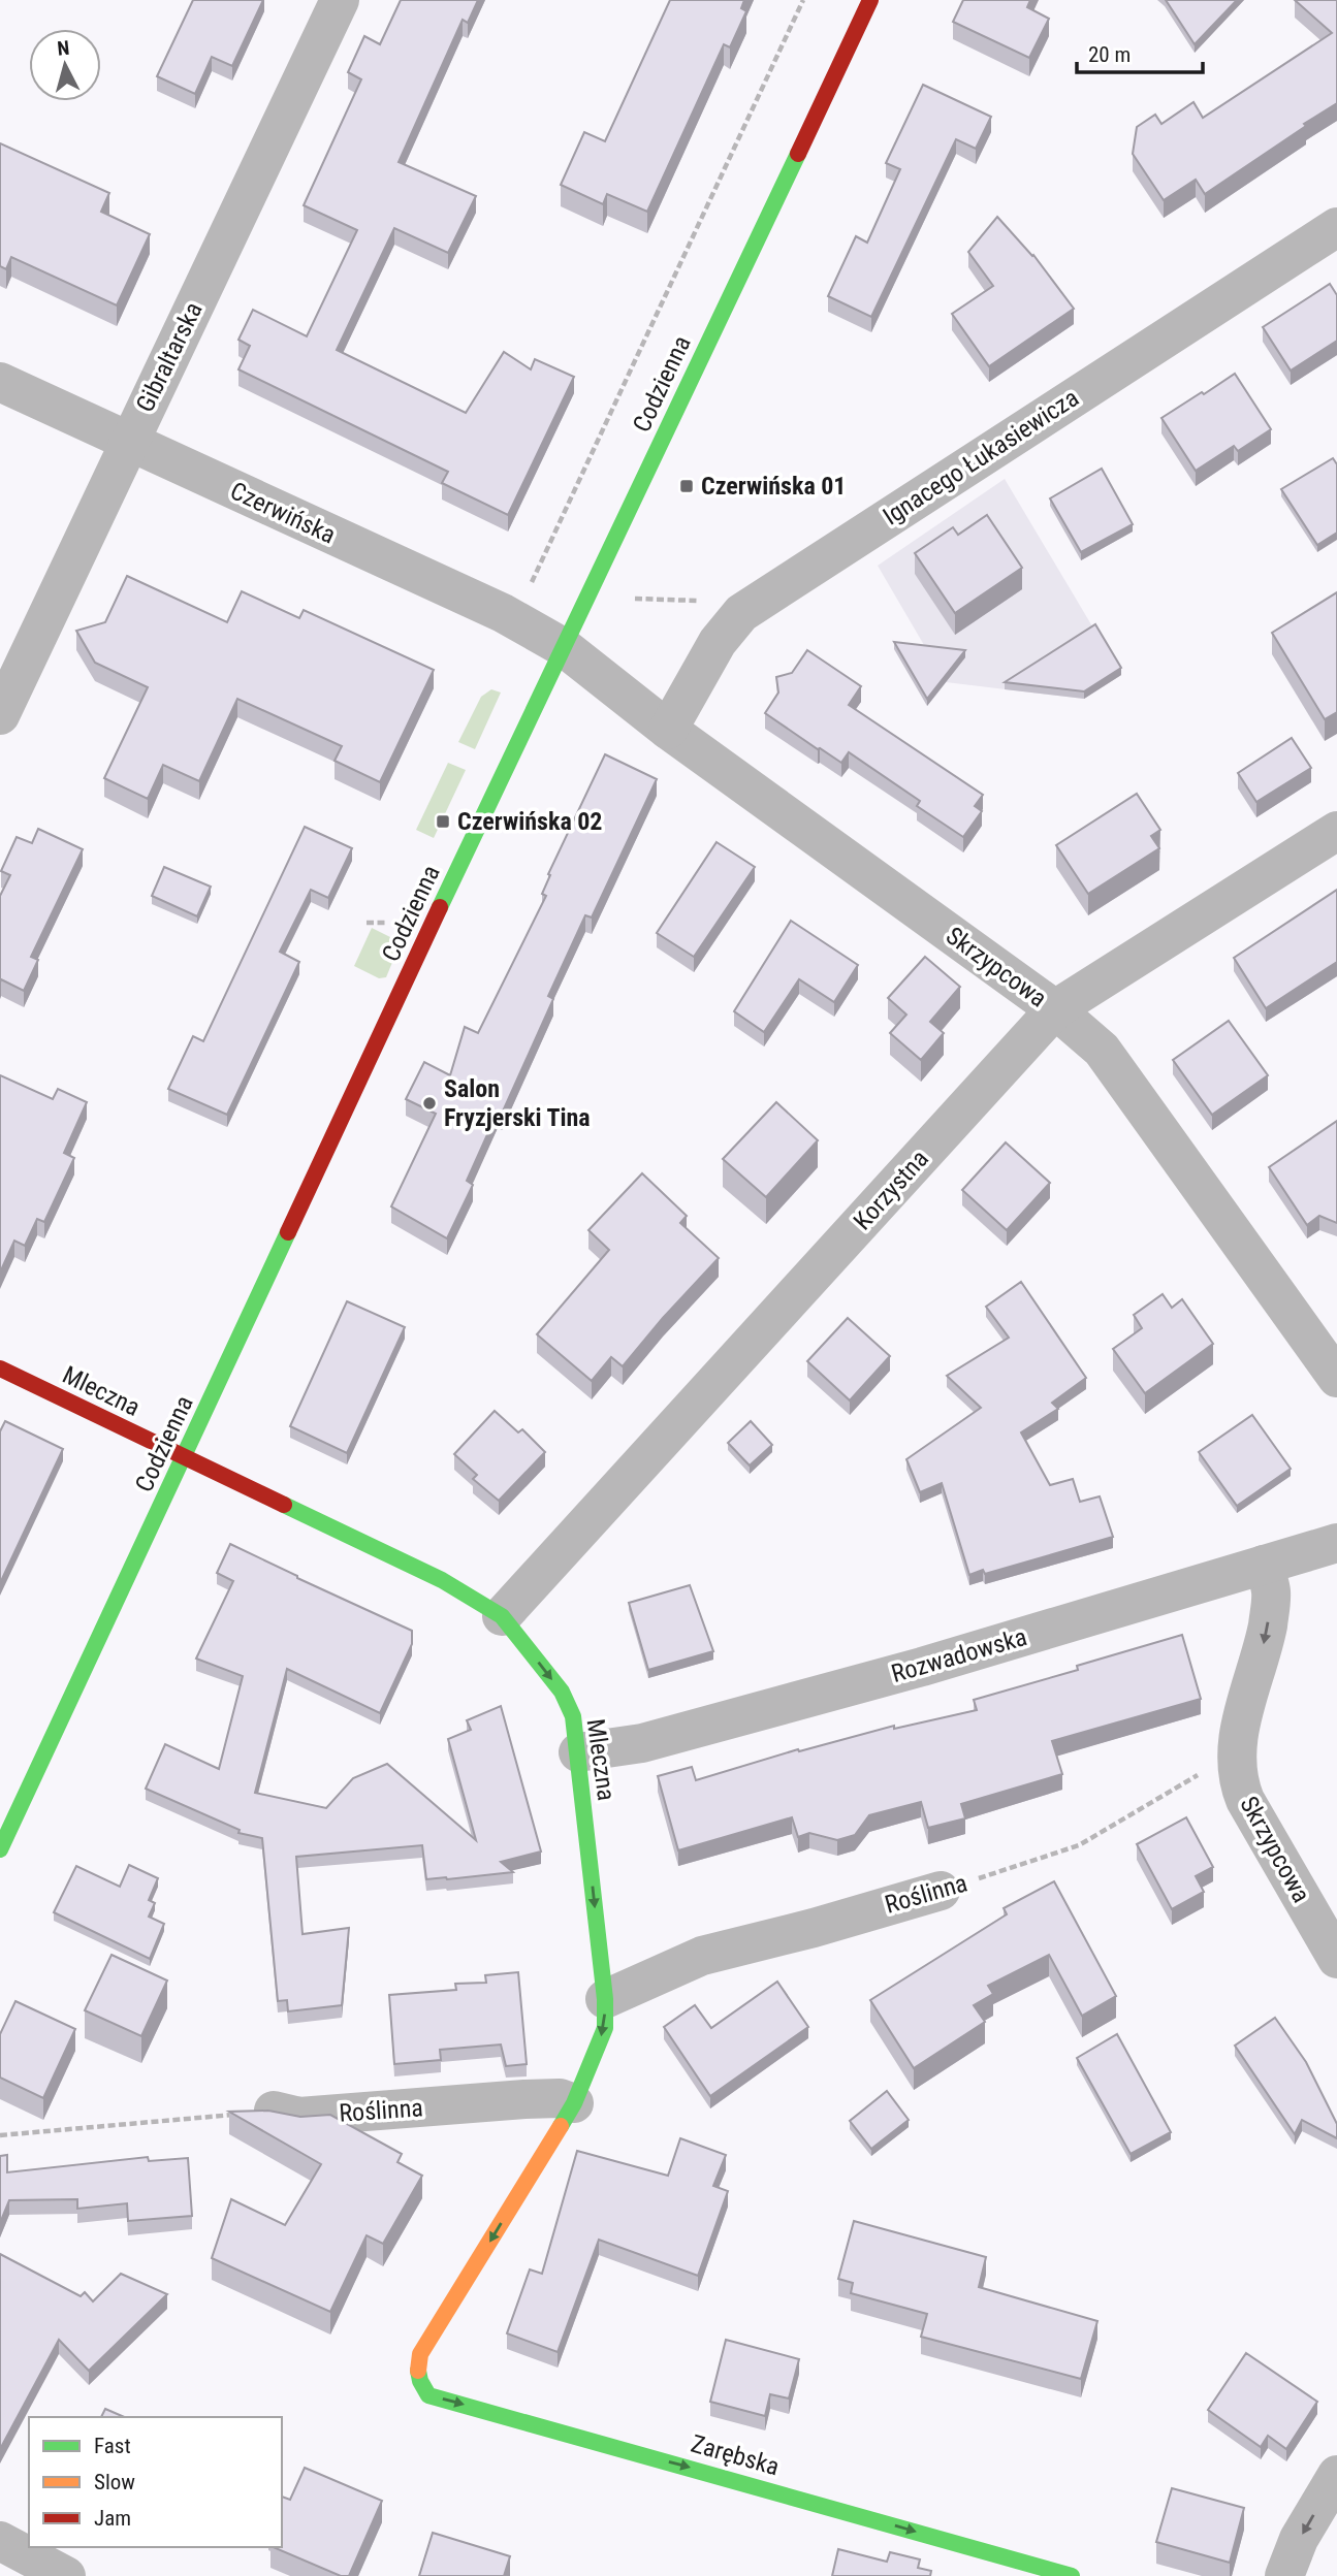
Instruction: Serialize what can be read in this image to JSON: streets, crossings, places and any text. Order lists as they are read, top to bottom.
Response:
{
  "streets": {
    "street": [
      "Gibraltarska",
      "Codzienna",
      "Ignacego Łukasiewicza",
      "Czerwińska",
      "Skrzypcowa",
      "Korzystna",
      "Mleczna",
      "Rozwadowska",
      "Roślinna",
      "Zarębska"
    ]
  },
  "crossings": [
    ["Gibraltarska", "Czerwińska"],
    ["Codzienna", "Czerwińska"],
    ["Codzienna", "Skrzypcowa"],
    ["Codzienna", "Mleczna"],
    ["Ignacego Łukasiewicza", "Skrzypcowa"],
    ["Czerwińska", "Skrzypcowa"],
    ["Skrzypcowa", "Korzystna"],
    ["Skrzypcowa", "Rozwadowska"],
    ["Skrzypcowa", "Roślinna"],
    ["Korzystna", "Mleczna"],
    ["Mleczna", "Rozwadowska"],
    ["Mleczna", "Roślinna"],
    ["Mleczna", "Zarębska"]
  ],
  "one_way": ["Mleczna", "Zarębska"],
  "places": {
    "transit": ["Czerwińska 01", "Czerwińska 02"],
    "other": ["Salon Fryzjerski Tina"]
  },
  "legend": ["Fast", "Slow", "Jam"],
  "scale_bar": "20 m",
  "north": "top"
}
